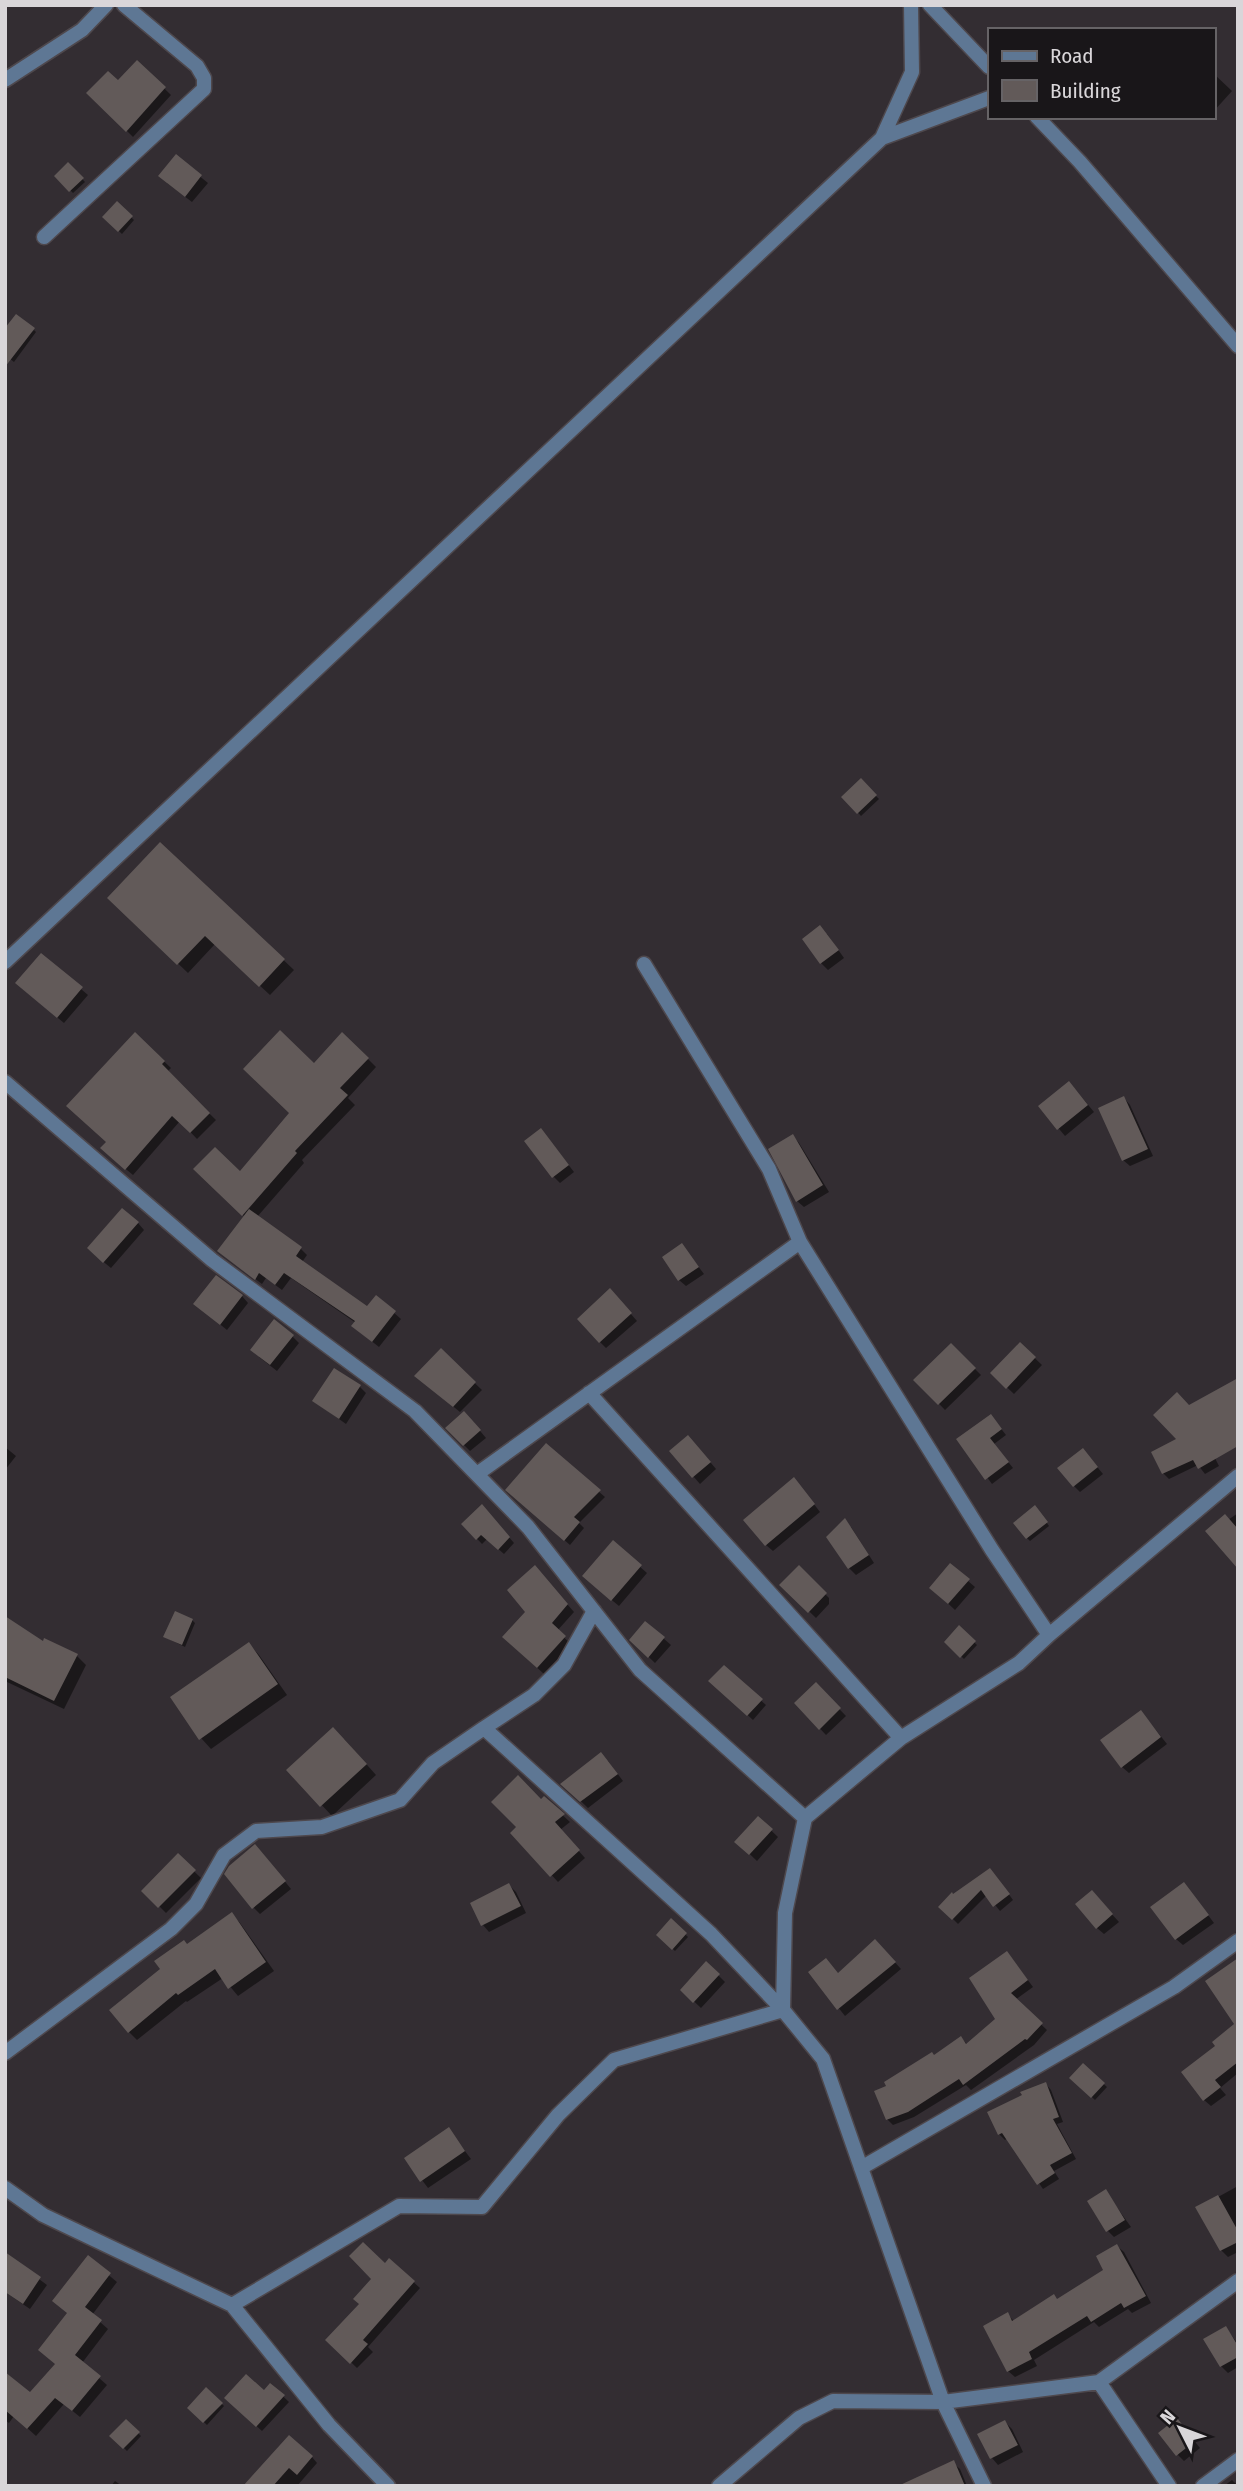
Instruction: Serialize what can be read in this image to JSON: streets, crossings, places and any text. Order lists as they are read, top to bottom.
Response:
{
  "legend": ["Road", "Building"],
  "north": "top left"
}
